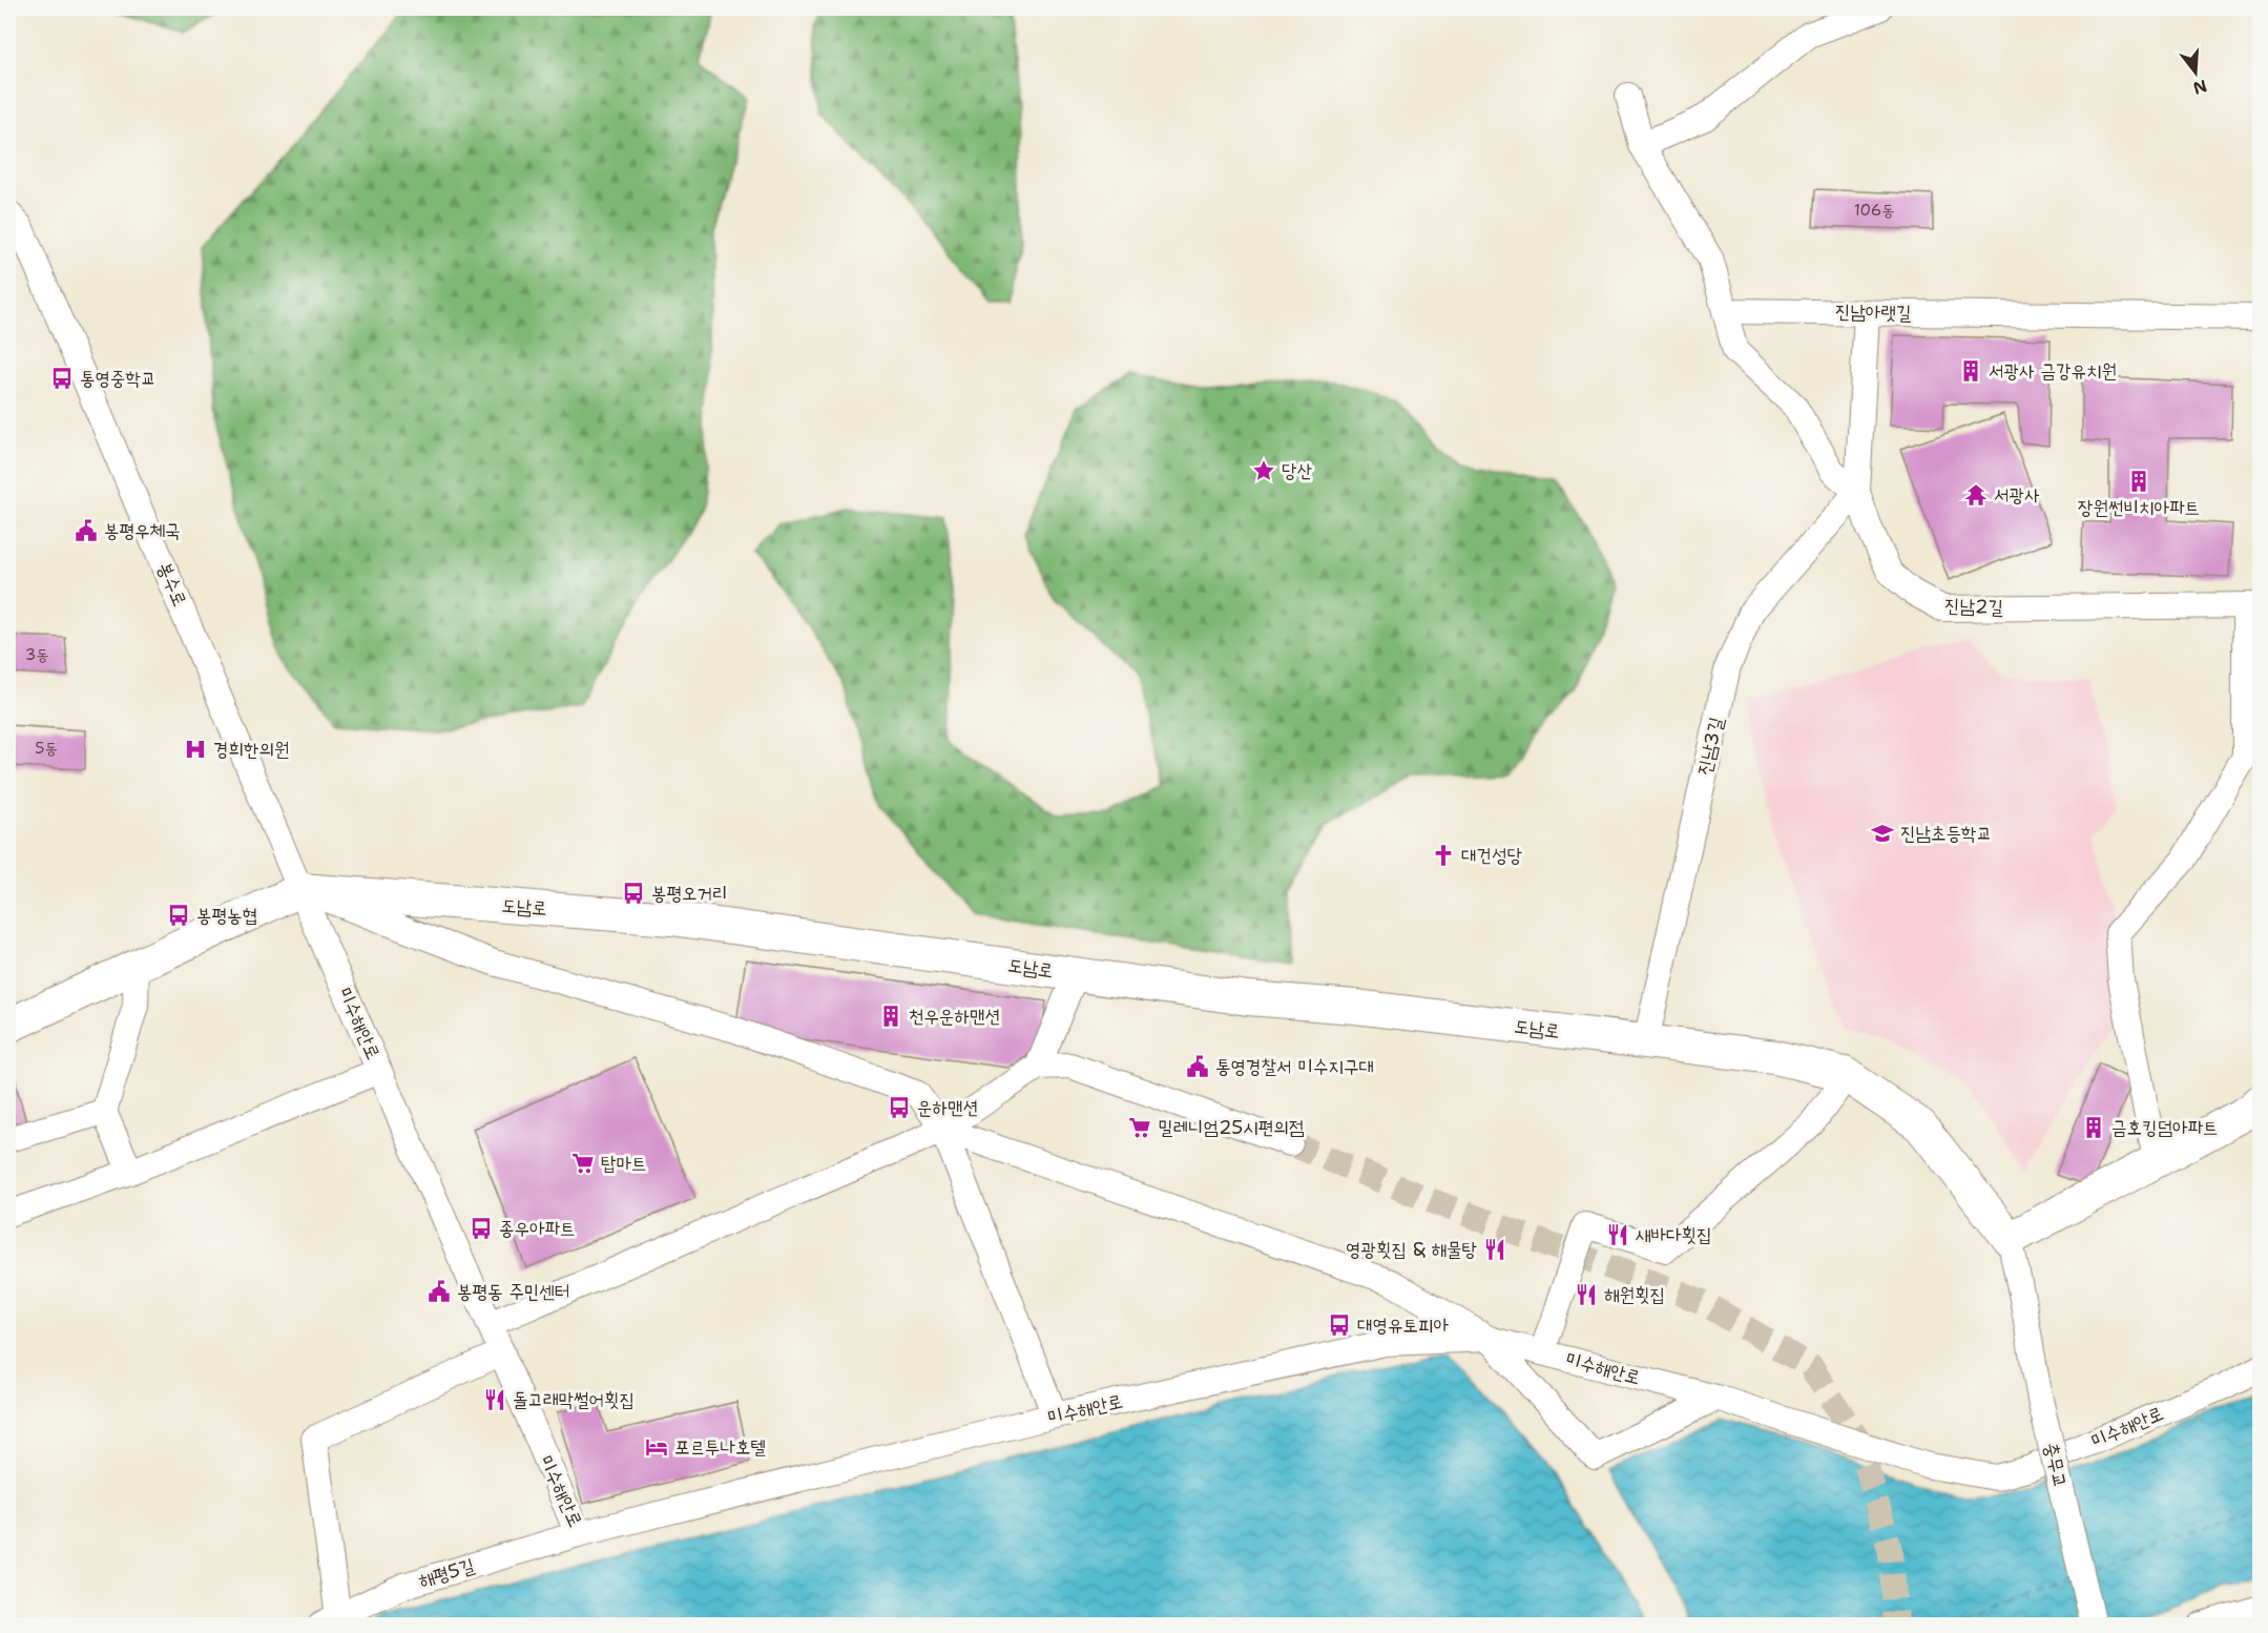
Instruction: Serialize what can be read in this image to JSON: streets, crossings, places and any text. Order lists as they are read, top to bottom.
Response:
{
  "streets": {
    "main road": ["도남로"],
    "street": [
      "진남아랫길",
      "봉수로",
      "진남2길",
      "진남3길",
      "미수해안로",
      "충무교",
      "해평5길"
    ]
  },
  "crossings": [
    ["진남아랫길", "진남2길"],
    ["봉수로", "도남로"],
    ["봉수로", "미수해안로"],
    ["진남2길", "진남3길"],
    ["진남3길", "도남로"],
    ["도남로", "미수해안로"],
    ["도남로", "충무교"],
    ["미수해안로", "해평5길"]
  ],
  "places": {
    "building": [
      "서광사 금강유치원",
      "장원썬비치아파트",
      "천우운하맨션",
      "금호킹덤아파트"
    ],
    "bus stop": [
      "통영중학교",
      "봉평오거리",
      "봉평농협",
      "운하맨션",
      "종우아파트",
      "대영유토피아"
    ],
    "place": ["당산"],
    "temple": ["서광사"],
    "public building": ["봉평우체국", "통영경찰서 미수지구대", "봉평동 주민센터"],
    "hospital": ["경희한의원"],
    "school or university": ["진남초등학교"],
    "church": ["대건성당"],
    "supermarket": ["밀레니엄25시편의점", "탑마트"],
    "restaurant": [
      "새바다횟집",
      "영광횟집 & 해물탕",
      "해원횟집",
      "돌고래막썰어횟집"
    ],
    "hotel": ["포르투나호텔"]
  },
  "house_numbers": ["106동", "3동", "5동"],
  "north": "bottom"
}
